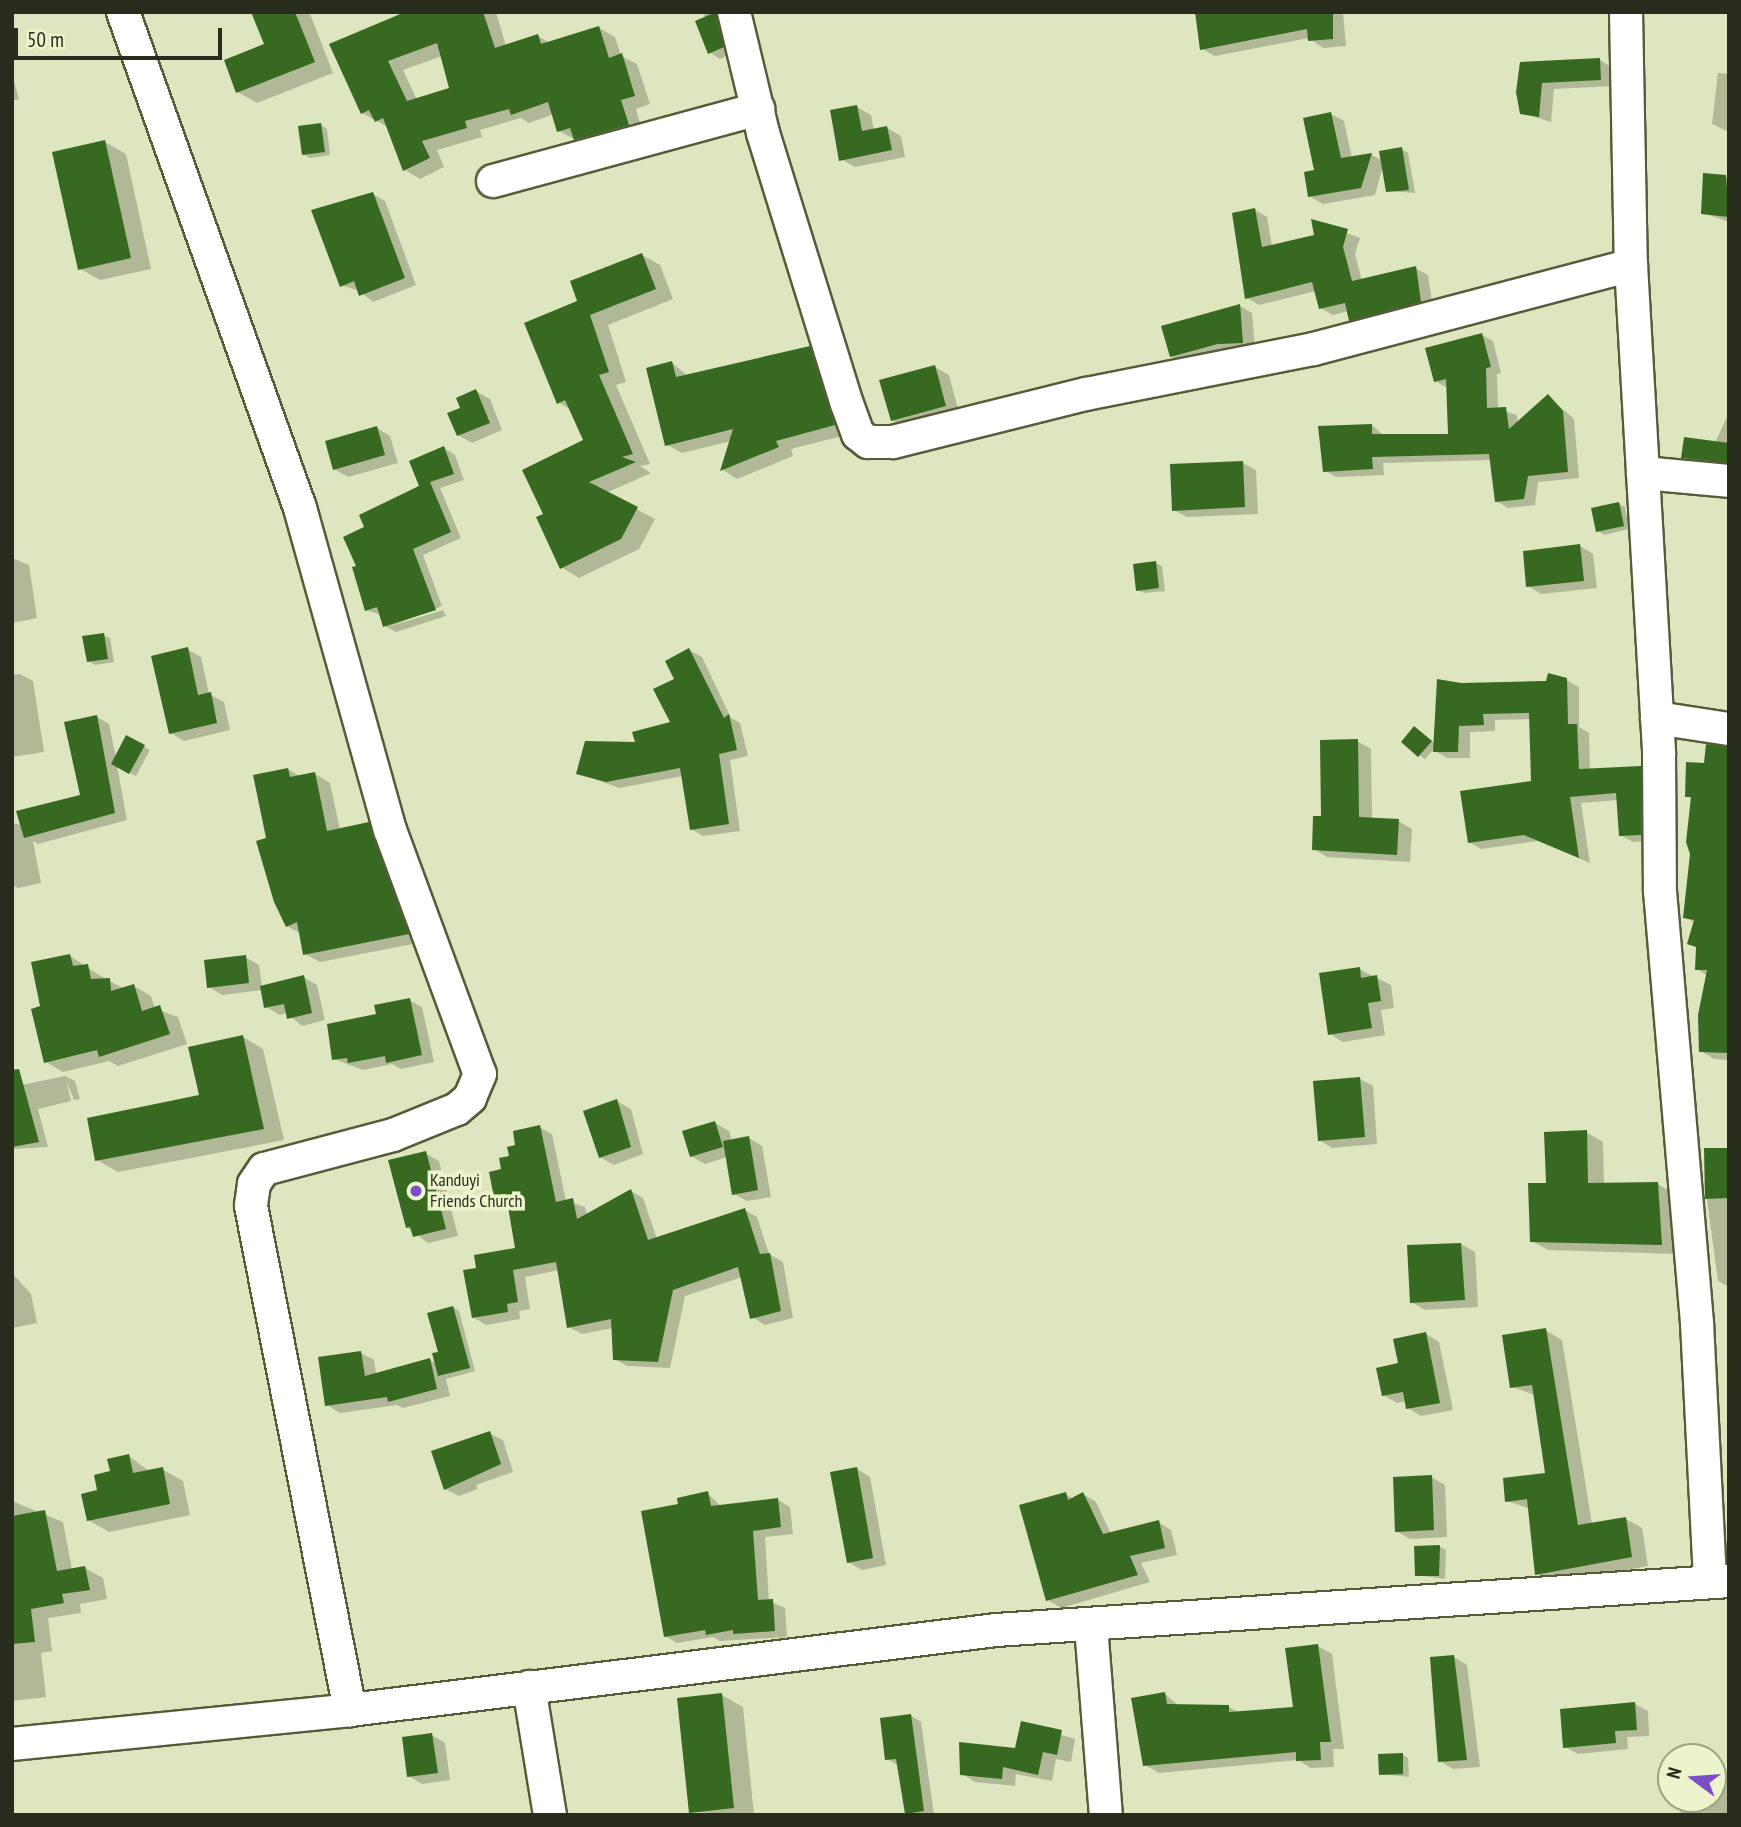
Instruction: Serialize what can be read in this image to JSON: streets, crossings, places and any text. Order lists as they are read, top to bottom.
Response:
{
  "places": ["Kanduyi Friends Church"],
  "scale_bar": "50 m",
  "north": "left"
}
